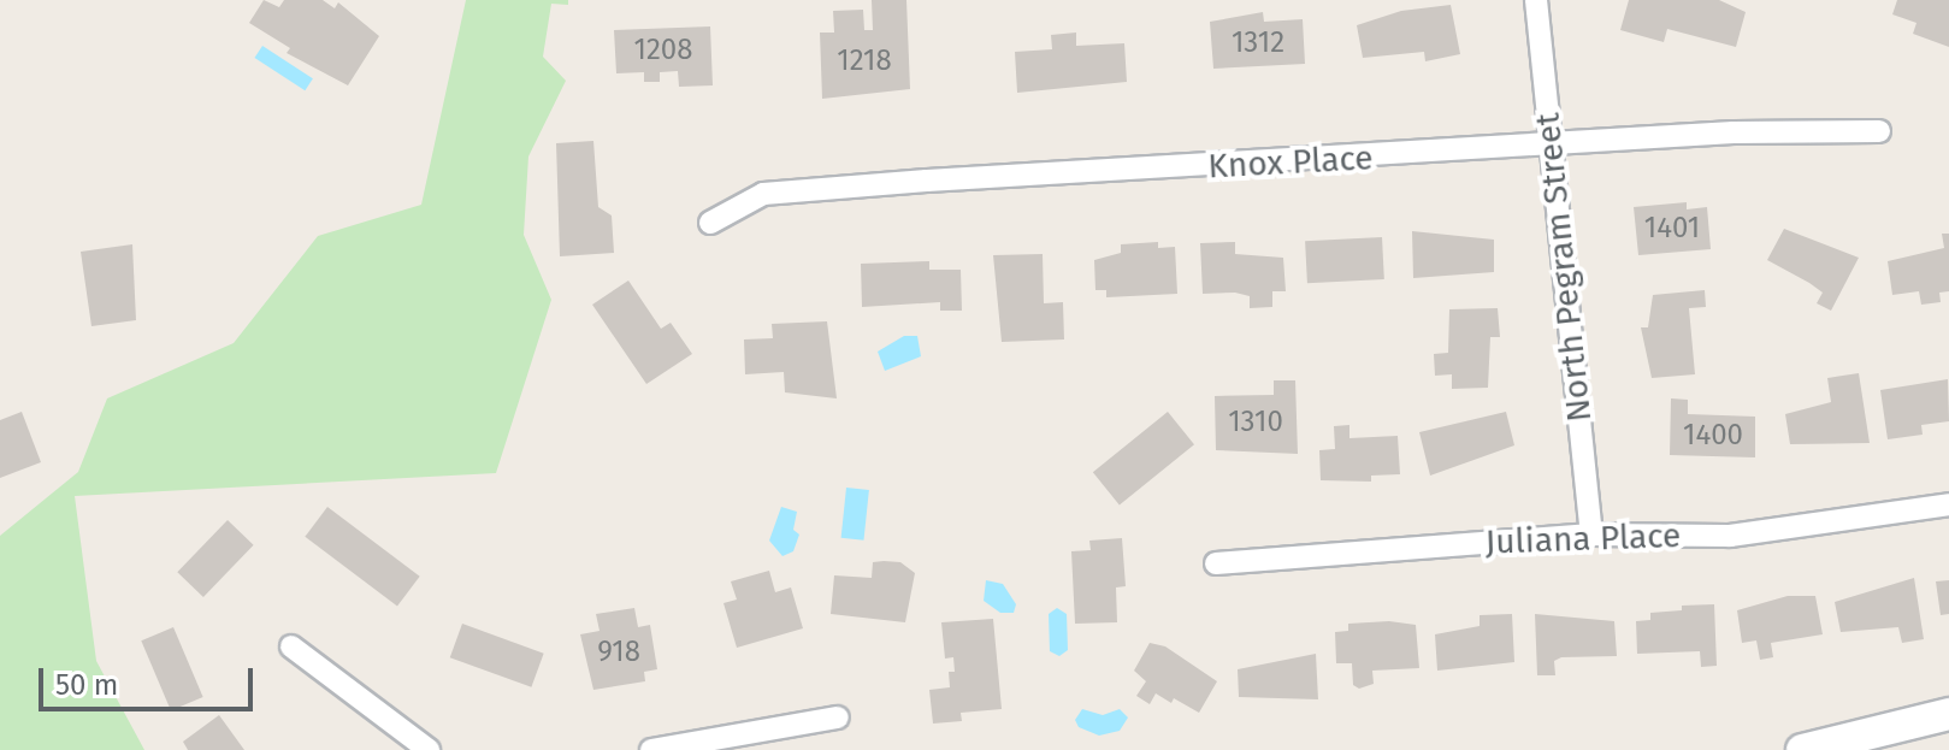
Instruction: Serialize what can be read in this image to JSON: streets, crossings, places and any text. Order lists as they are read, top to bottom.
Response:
{
  "streets": {
    "street": ["Knox Place", "North Pegram Street", "Juliana Place"]
  },
  "crossings": [
    ["Knox Place", "North Pegram Street"],
    ["North Pegram Street", "Juliana Place"]
  ],
  "house_numbers": [
    "1312",
    "1208",
    "1218",
    "1401",
    "1310",
    "1400",
    "918"
  ],
  "scale_bar": "50 m"
}
